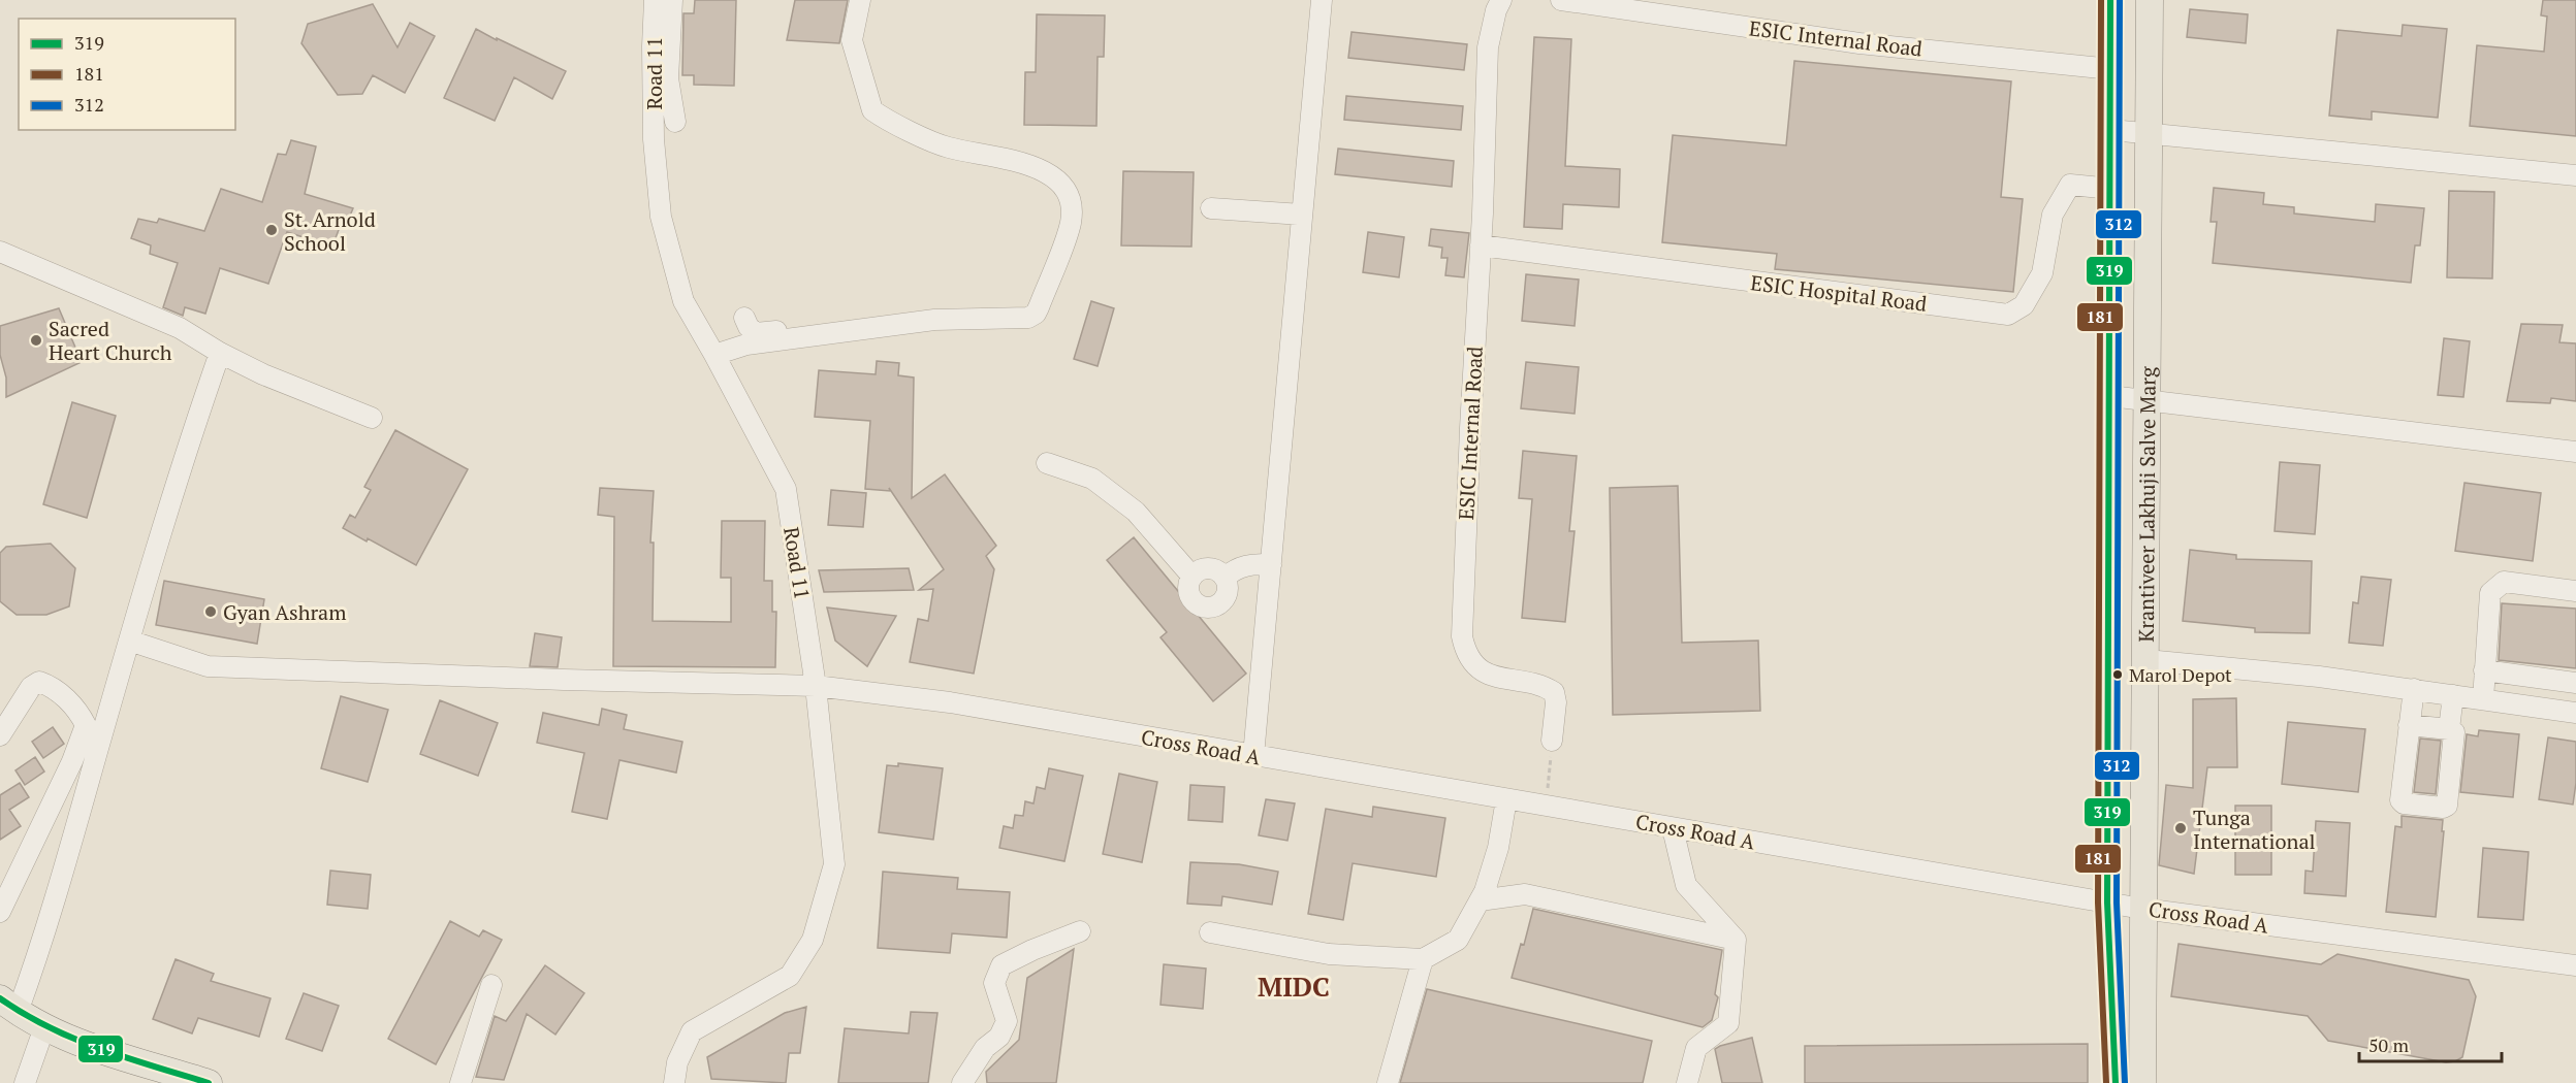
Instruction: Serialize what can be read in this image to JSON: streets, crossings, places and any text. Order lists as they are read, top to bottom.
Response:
{
  "streets": {
    "main road": ["Krantiveer Lakhuji Salve Marg"],
    "street": [
      "ESIC Internal Road",
      "Road 11",
      "ESIC Hospital Road",
      "Cross Road A"
    ]
  },
  "crossings": [
    ["ESIC Internal Road", "ESIC Hospital Road"],
    ["ESIC Internal Road", "Krantiveer Lakhuji Salve Marg"],
    ["Road 11", "Cross Road A"],
    ["ESIC Hospital Road", "Krantiveer Lakhuji Salve Marg"],
    ["Krantiveer Lakhuji Salve Marg", "Cross Road A"]
  ],
  "districts": ["MIDC"],
  "places": [
    "St. Arnold School",
    "Sacred Heart Church",
    "Gyan Ashram",
    "Marol Depot",
    "Tunga International"
  ],
  "lines": ["transit line 319", "transit line 181", "transit line 312"],
  "legend": ["319", "181", "312"],
  "scale_bar": "50 m"
}
